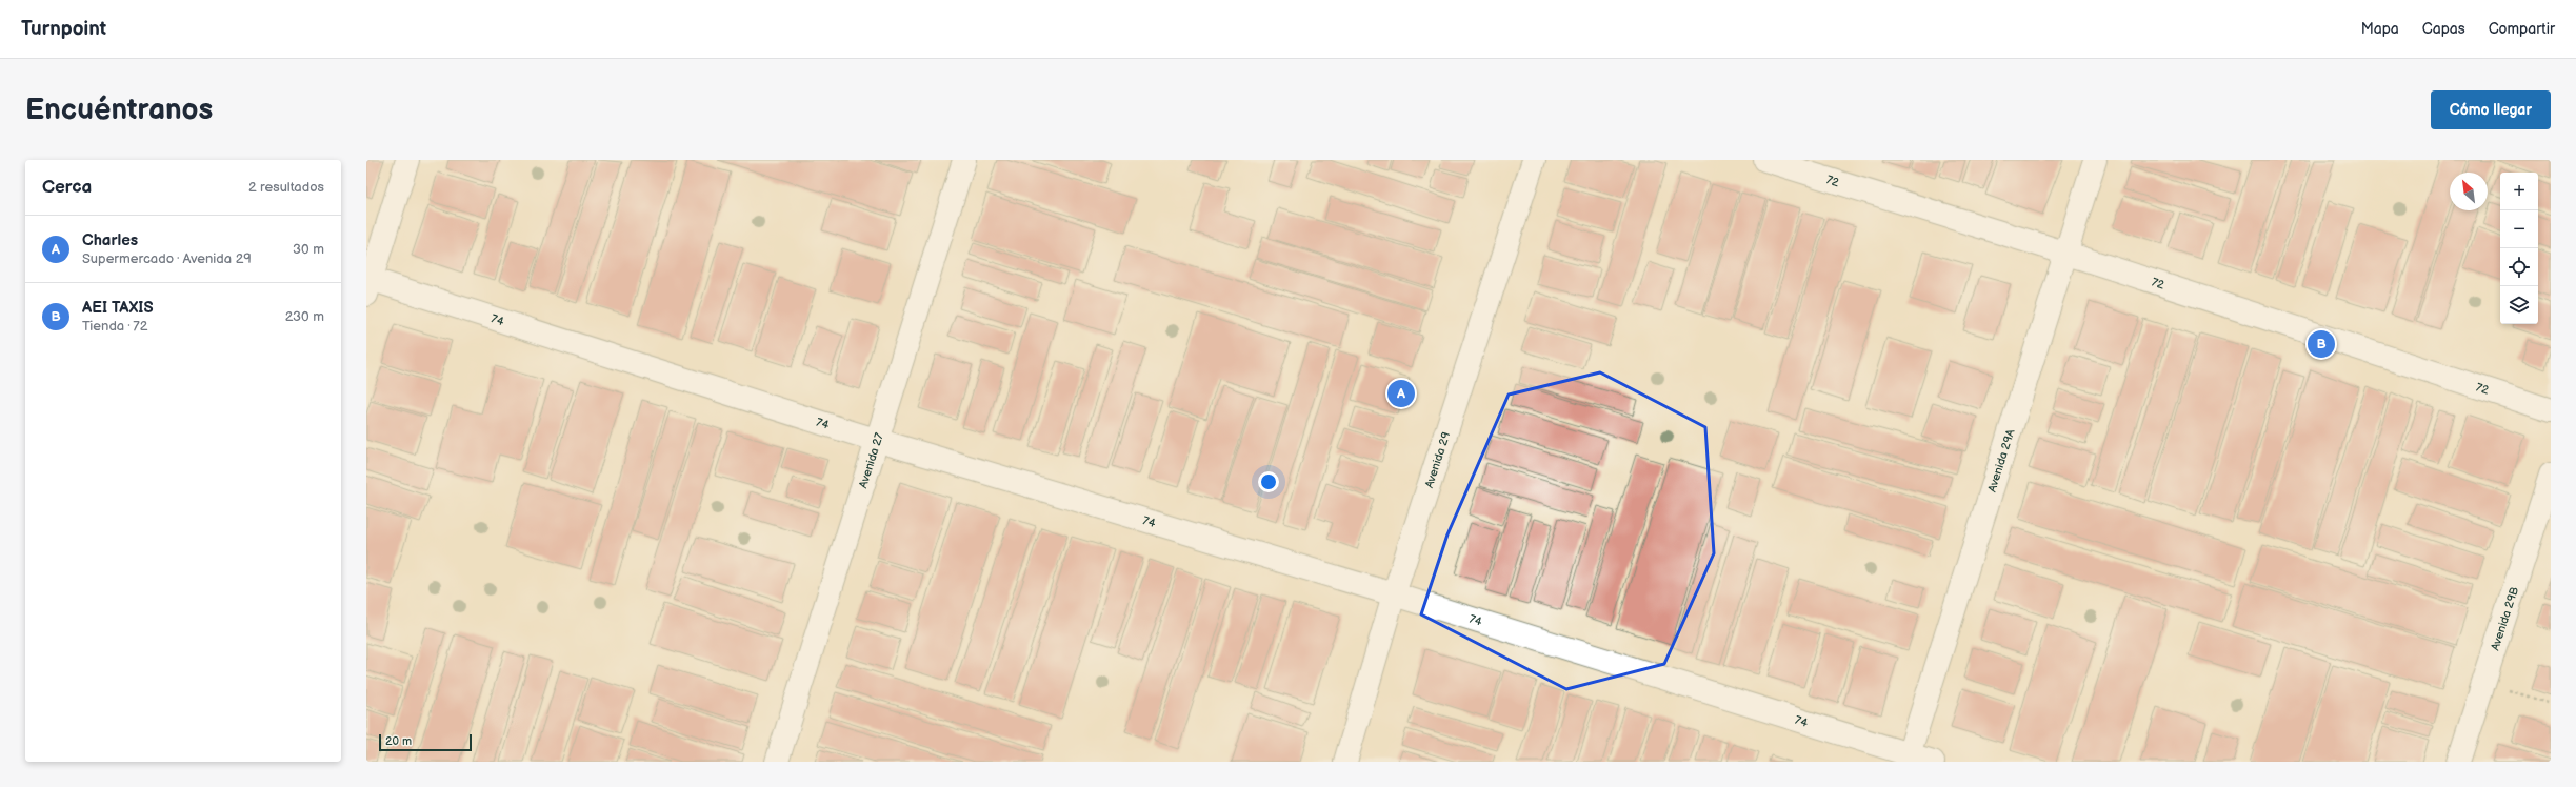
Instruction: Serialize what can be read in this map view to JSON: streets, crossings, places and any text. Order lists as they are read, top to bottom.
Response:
{
  "streets": {
    "street": [
      "72",
      "74",
      "Avenida 29",
      "Avenida 27",
      "Avenida 29A",
      "Avenida 29B"
    ]
  },
  "crossings": [
    ["72", "Avenida 29A"],
    ["74", "Avenida 29"],
    ["74", "Avenida 27"],
    ["74", "Avenida 29A"]
  ],
  "scale_bar": "20 m",
  "north": "top left",
  "page": {
    "header": "Turnpoint",
    "nav": ["Mapa", "Capas", "Compartir"],
    "buttons": "Cómo llegar",
    "title": "Encuéntranos",
    "heading": ["Cerca", "2 resultados"],
    "map_buttons": ["+", "−"],
    "list": [
      {
        "mark": "A",
        "name": "Charles",
        "note": "Supermercado · Avenida 29",
        "value": "30 m"
      },
      {
        "mark": "B",
        "name": "AEI TAXIS",
        "note": "Tienda · 72",
        "value": "230 m"
      }
    ],
    "pins": ["B", "A"],
    "scale": "20 m"
  }
}
